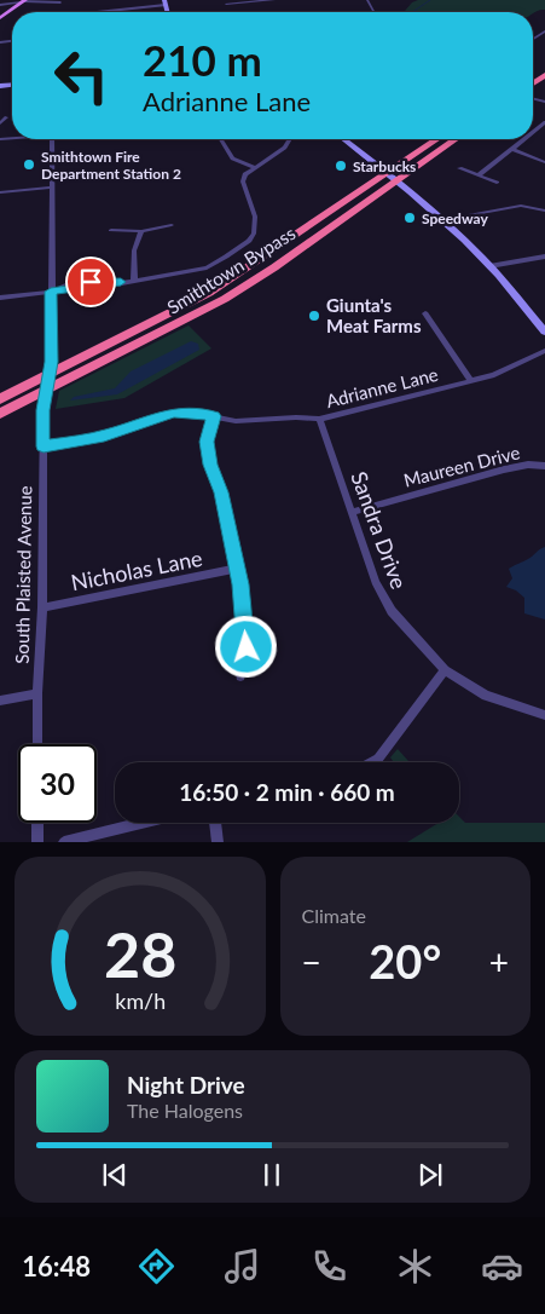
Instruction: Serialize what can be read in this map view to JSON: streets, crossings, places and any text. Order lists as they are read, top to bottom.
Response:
{
  "streets": {
    "highway": ["Smithtown Bypass"],
    "street": [
      "Adrianne Lane",
      "Maureen Drive",
      "Sandra Drive",
      "Nicholas Lane",
      "South Plaisted Avenue"
    ]
  },
  "crossings": [
    ["Smithtown Bypass", "South Plaisted Avenue"],
    ["Adrianne Lane", "Sandra Drive"],
    ["Adrianne Lane", "South Plaisted Avenue"],
    ["Maureen Drive", "Sandra Drive"],
    ["Nicholas Lane", "South Plaisted Avenue"]
  ],
  "places": [
    "Smithtown Fire Department Station 2",
    "Starbucks",
    "Speedway",
    "Giunta's Meat Farms"
  ],
  "page": {
    "turn": ["210 m", "Adrianne Lane"],
    "limit": "30",
    "trip": "16:50 · 2 min · 660 m",
    "tile": "Climate",
    "heat": ["−", "20°", "+"],
    "song": ["Night Drive", "The Halogens"],
    "tabs": "16:48",
    "gauge": ["28", "km/h"]
  }
}
